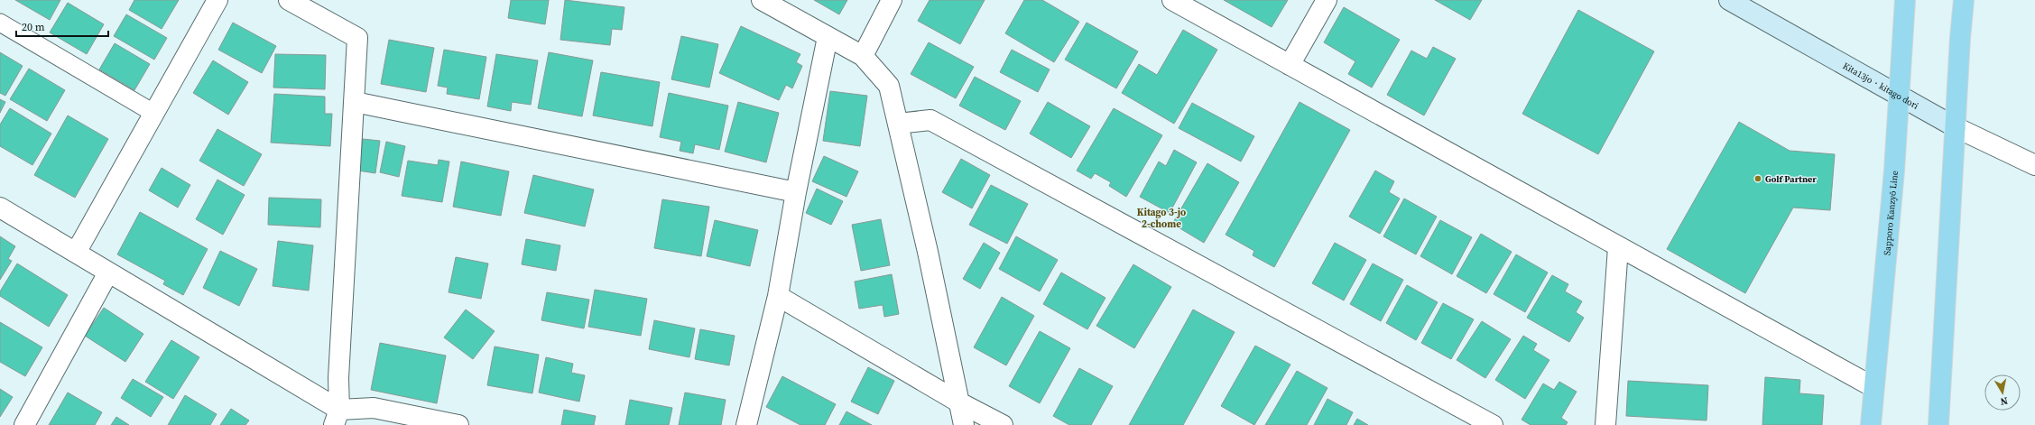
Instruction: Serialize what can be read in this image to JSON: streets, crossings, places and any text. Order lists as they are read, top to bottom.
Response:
{
  "streets": {
    "main road": ["Kita13jo・kitago dori", "Sapporo Kanzyō Line"]
  },
  "crossings": [
    ["Kita13jo・kitago dori", "Sapporo Kanzyō Line"]
  ],
  "districts": ["Kitago 3-jo 2-chome"],
  "places": ["Golf Partner"],
  "scale_bar": "20 m",
  "north": "bottom"
}
